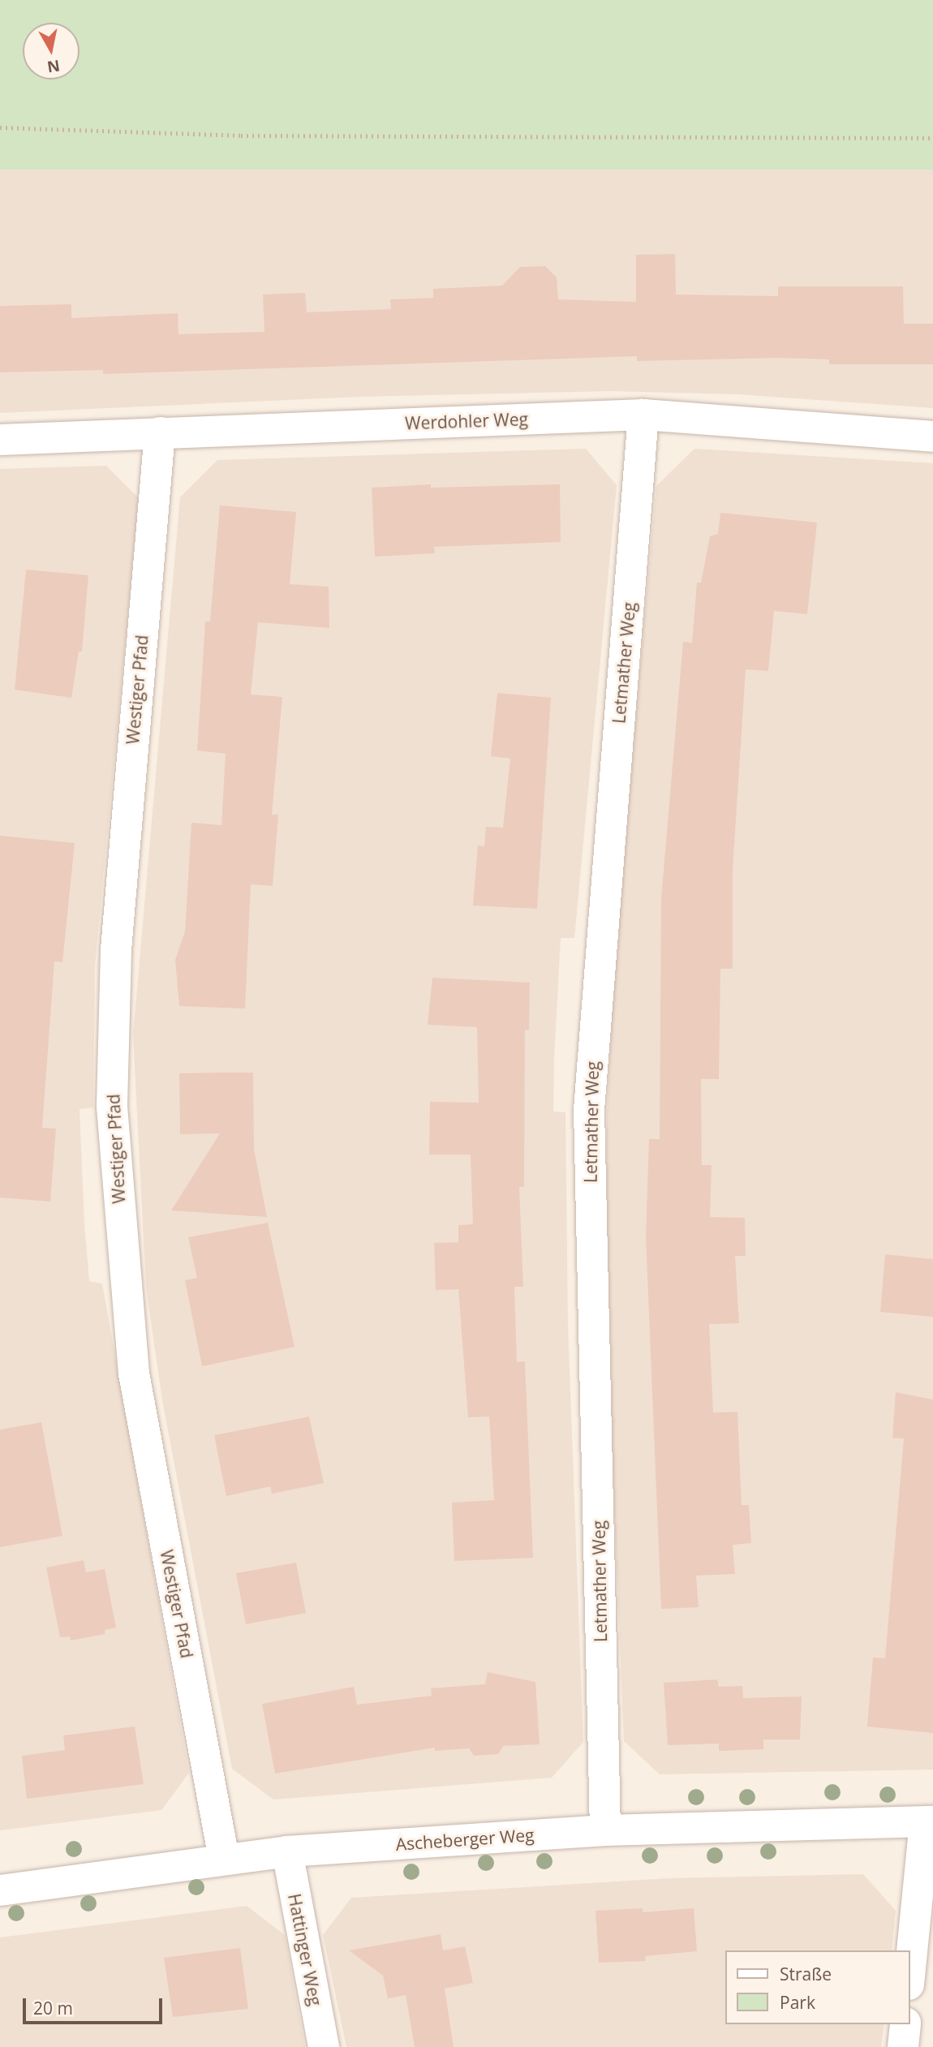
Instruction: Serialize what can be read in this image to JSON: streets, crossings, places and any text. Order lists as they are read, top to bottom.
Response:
{
  "streets": {
    "street": [
      "Werdohler Weg",
      "Letmather Weg",
      "Westiger Pfad",
      "Ascheberger Weg",
      "Hattinger Weg"
    ]
  },
  "crossings": [
    ["Werdohler Weg", "Letmather Weg"],
    ["Werdohler Weg", "Westiger Pfad"],
    ["Letmather Weg", "Ascheberger Weg"],
    ["Westiger Pfad", "Ascheberger Weg"],
    ["Ascheberger Weg", "Hattinger Weg"]
  ],
  "legend": ["Straße", "Park"],
  "scale_bar": "20 m",
  "north": "bottom"
}
